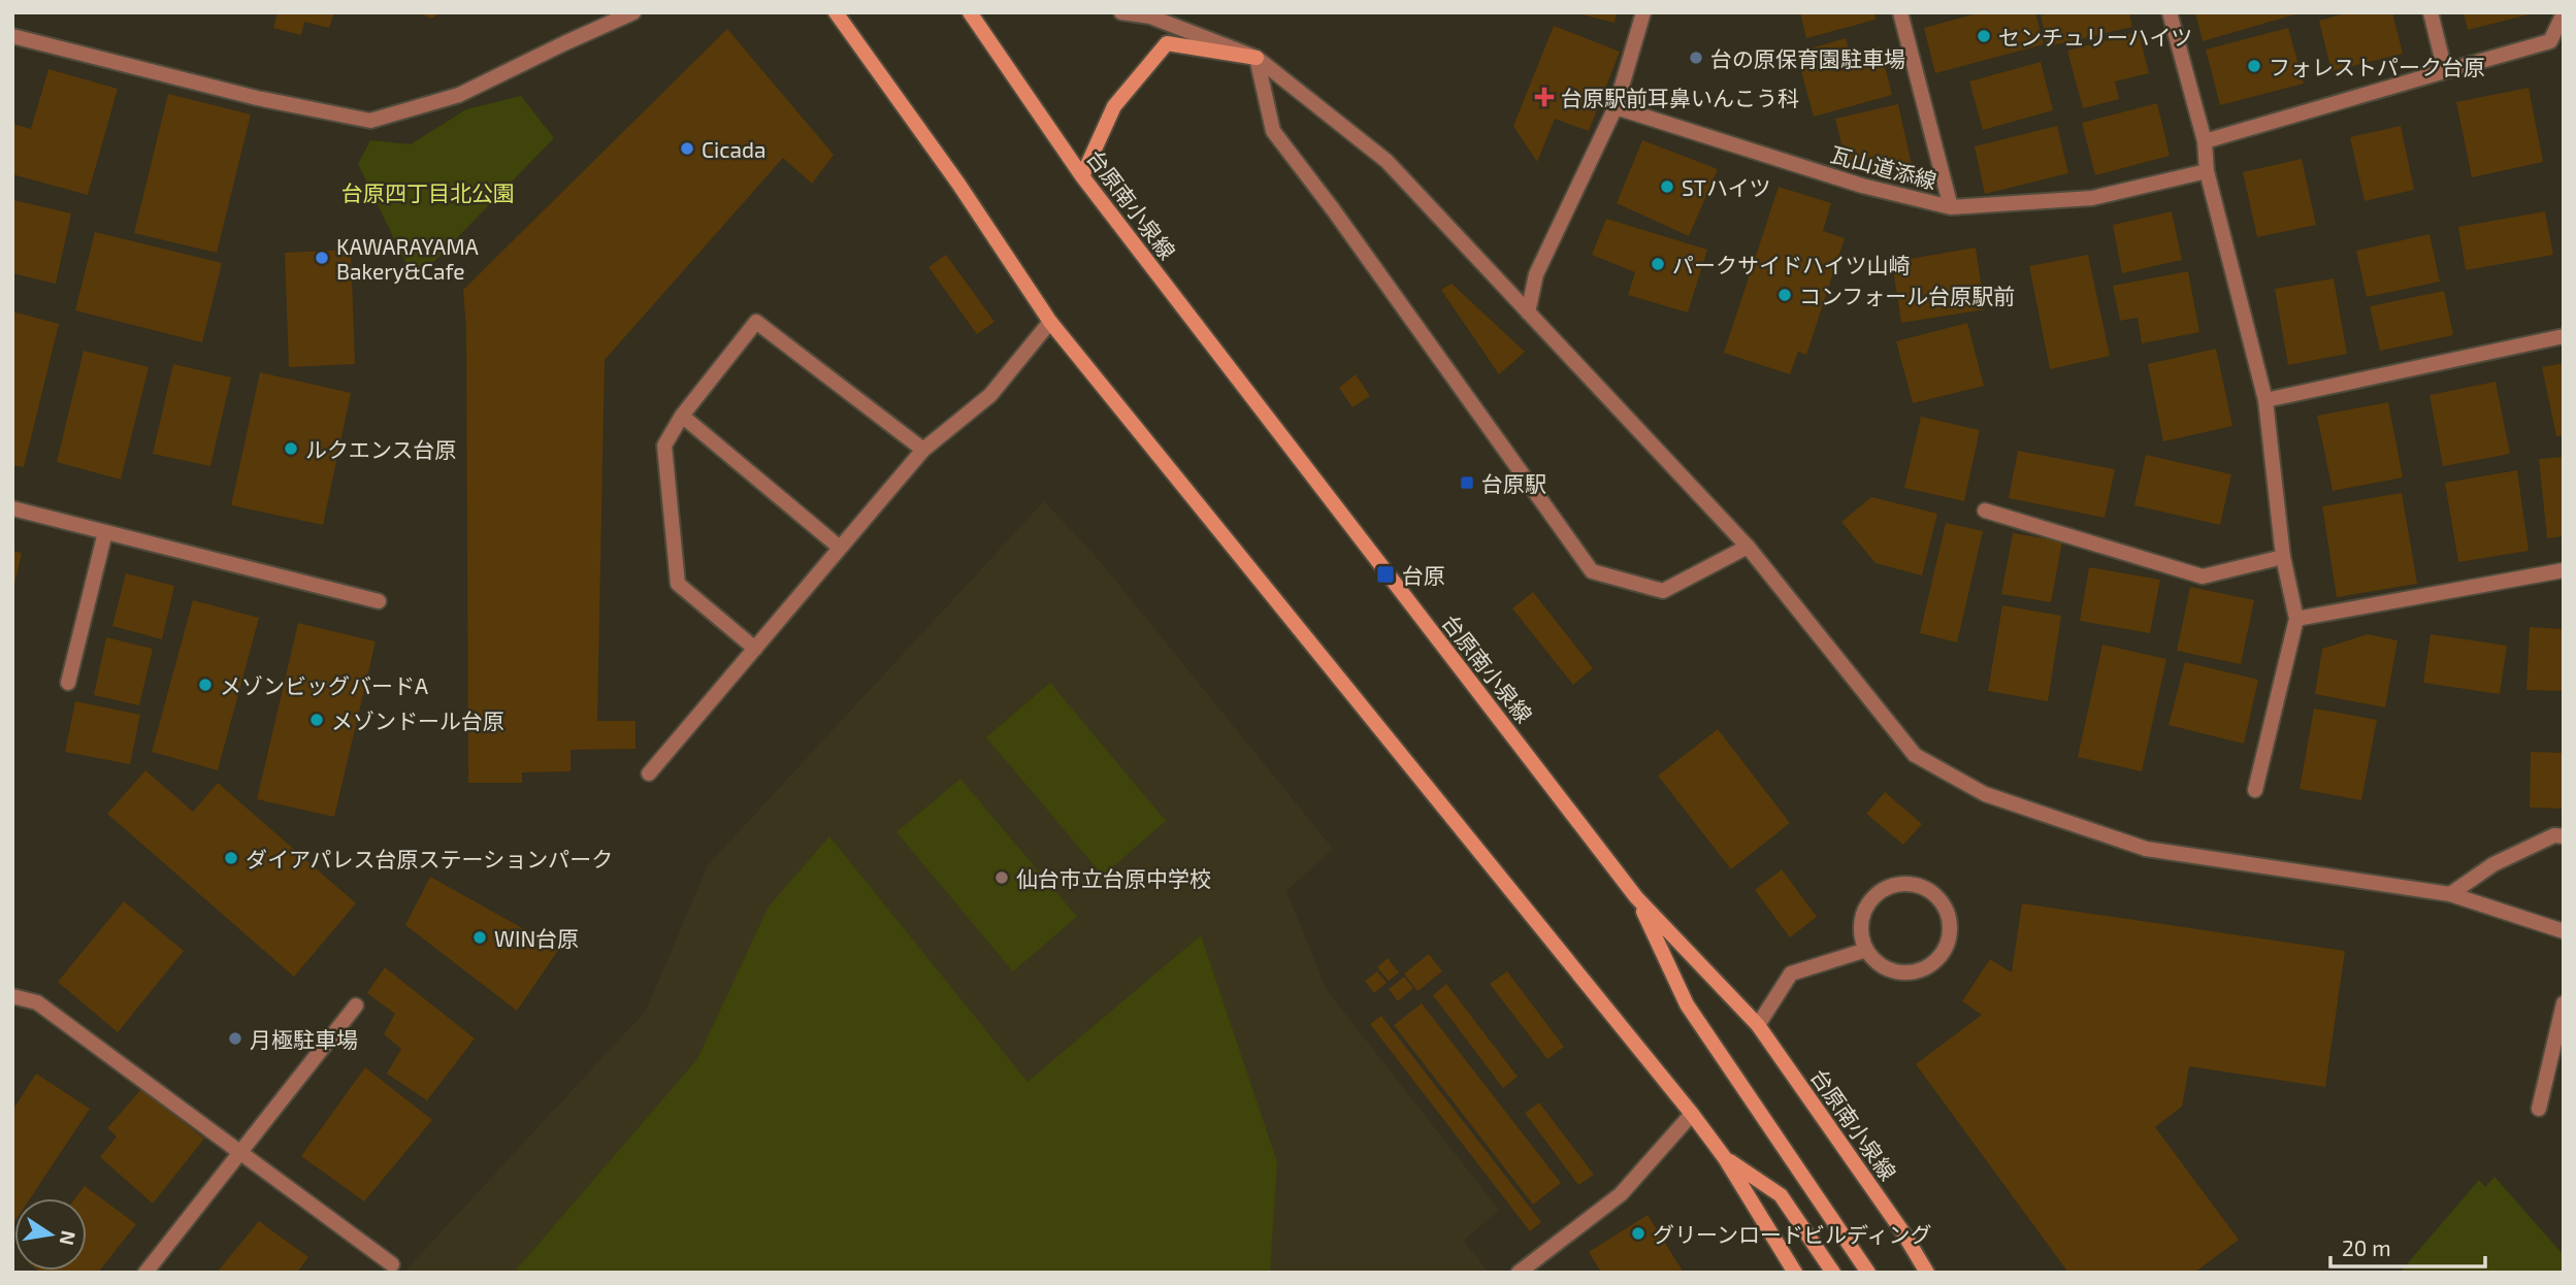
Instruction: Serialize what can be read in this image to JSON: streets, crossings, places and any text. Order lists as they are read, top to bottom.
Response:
{
  "streets": {
    "street": ["瓦山道添線", "台原南小泉線"]
  },
  "parks": ["台原四丁目北公園"],
  "places": {
    "other": [
      "センチュリーハイツ",
      "台の原保育園駐車場",
      "フォレストパーク台原",
      "Cicada",
      "STハイツ",
      "KAWARAYAMA Bakery&Cafe",
      "パークサイドハイツ山崎",
      "コンフォール台原駅前",
      "ルクエンス台原",
      "メゾンビッグバードA",
      "メゾンドール台原",
      "ダイアパレス台原ステーションパーク",
      "仙台市立台原中学校",
      "WIN台原",
      "月極駐車場",
      "グリーンロードビルディング"
    ],
    "health": ["台原駅前耳鼻いんこう科"],
    "transit": ["台原駅", "台原"]
  },
  "scale_bar": "20 m",
  "north": "right"
}
